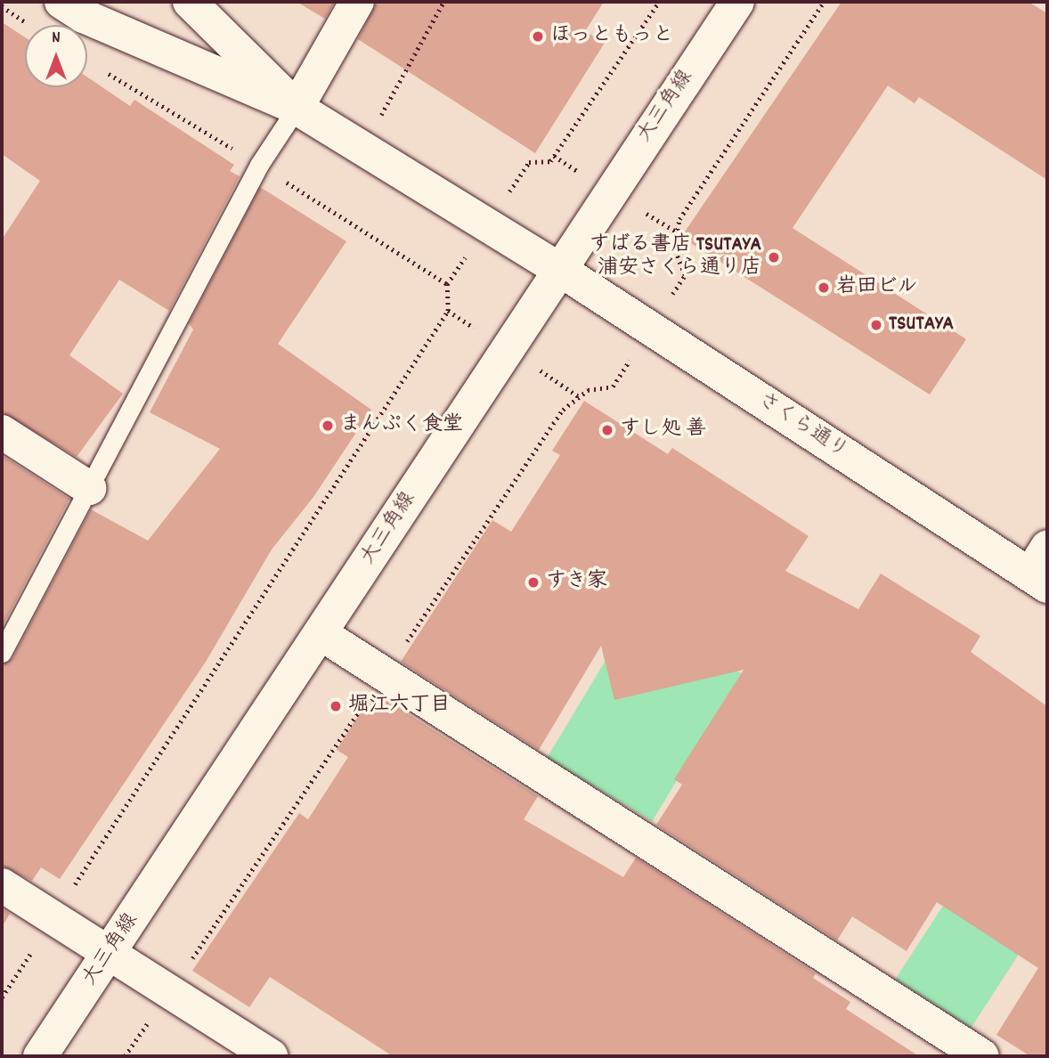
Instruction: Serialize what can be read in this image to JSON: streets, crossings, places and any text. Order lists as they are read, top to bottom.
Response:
{
  "streets": {
    "street": ["大三角線", "さくら通り"]
  },
  "crossings": [
    ["大三角線", "さくら通り"]
  ],
  "places": [
    "ほっともっと",
    "すばる書店 TSUTAYA 浦安さくら通り店",
    "岩田ビル",
    "TSUTAYA",
    "まんぷく食堂",
    "すし処 善",
    "すき家",
    "堀江六丁目"
  ],
  "north": "top"
}
